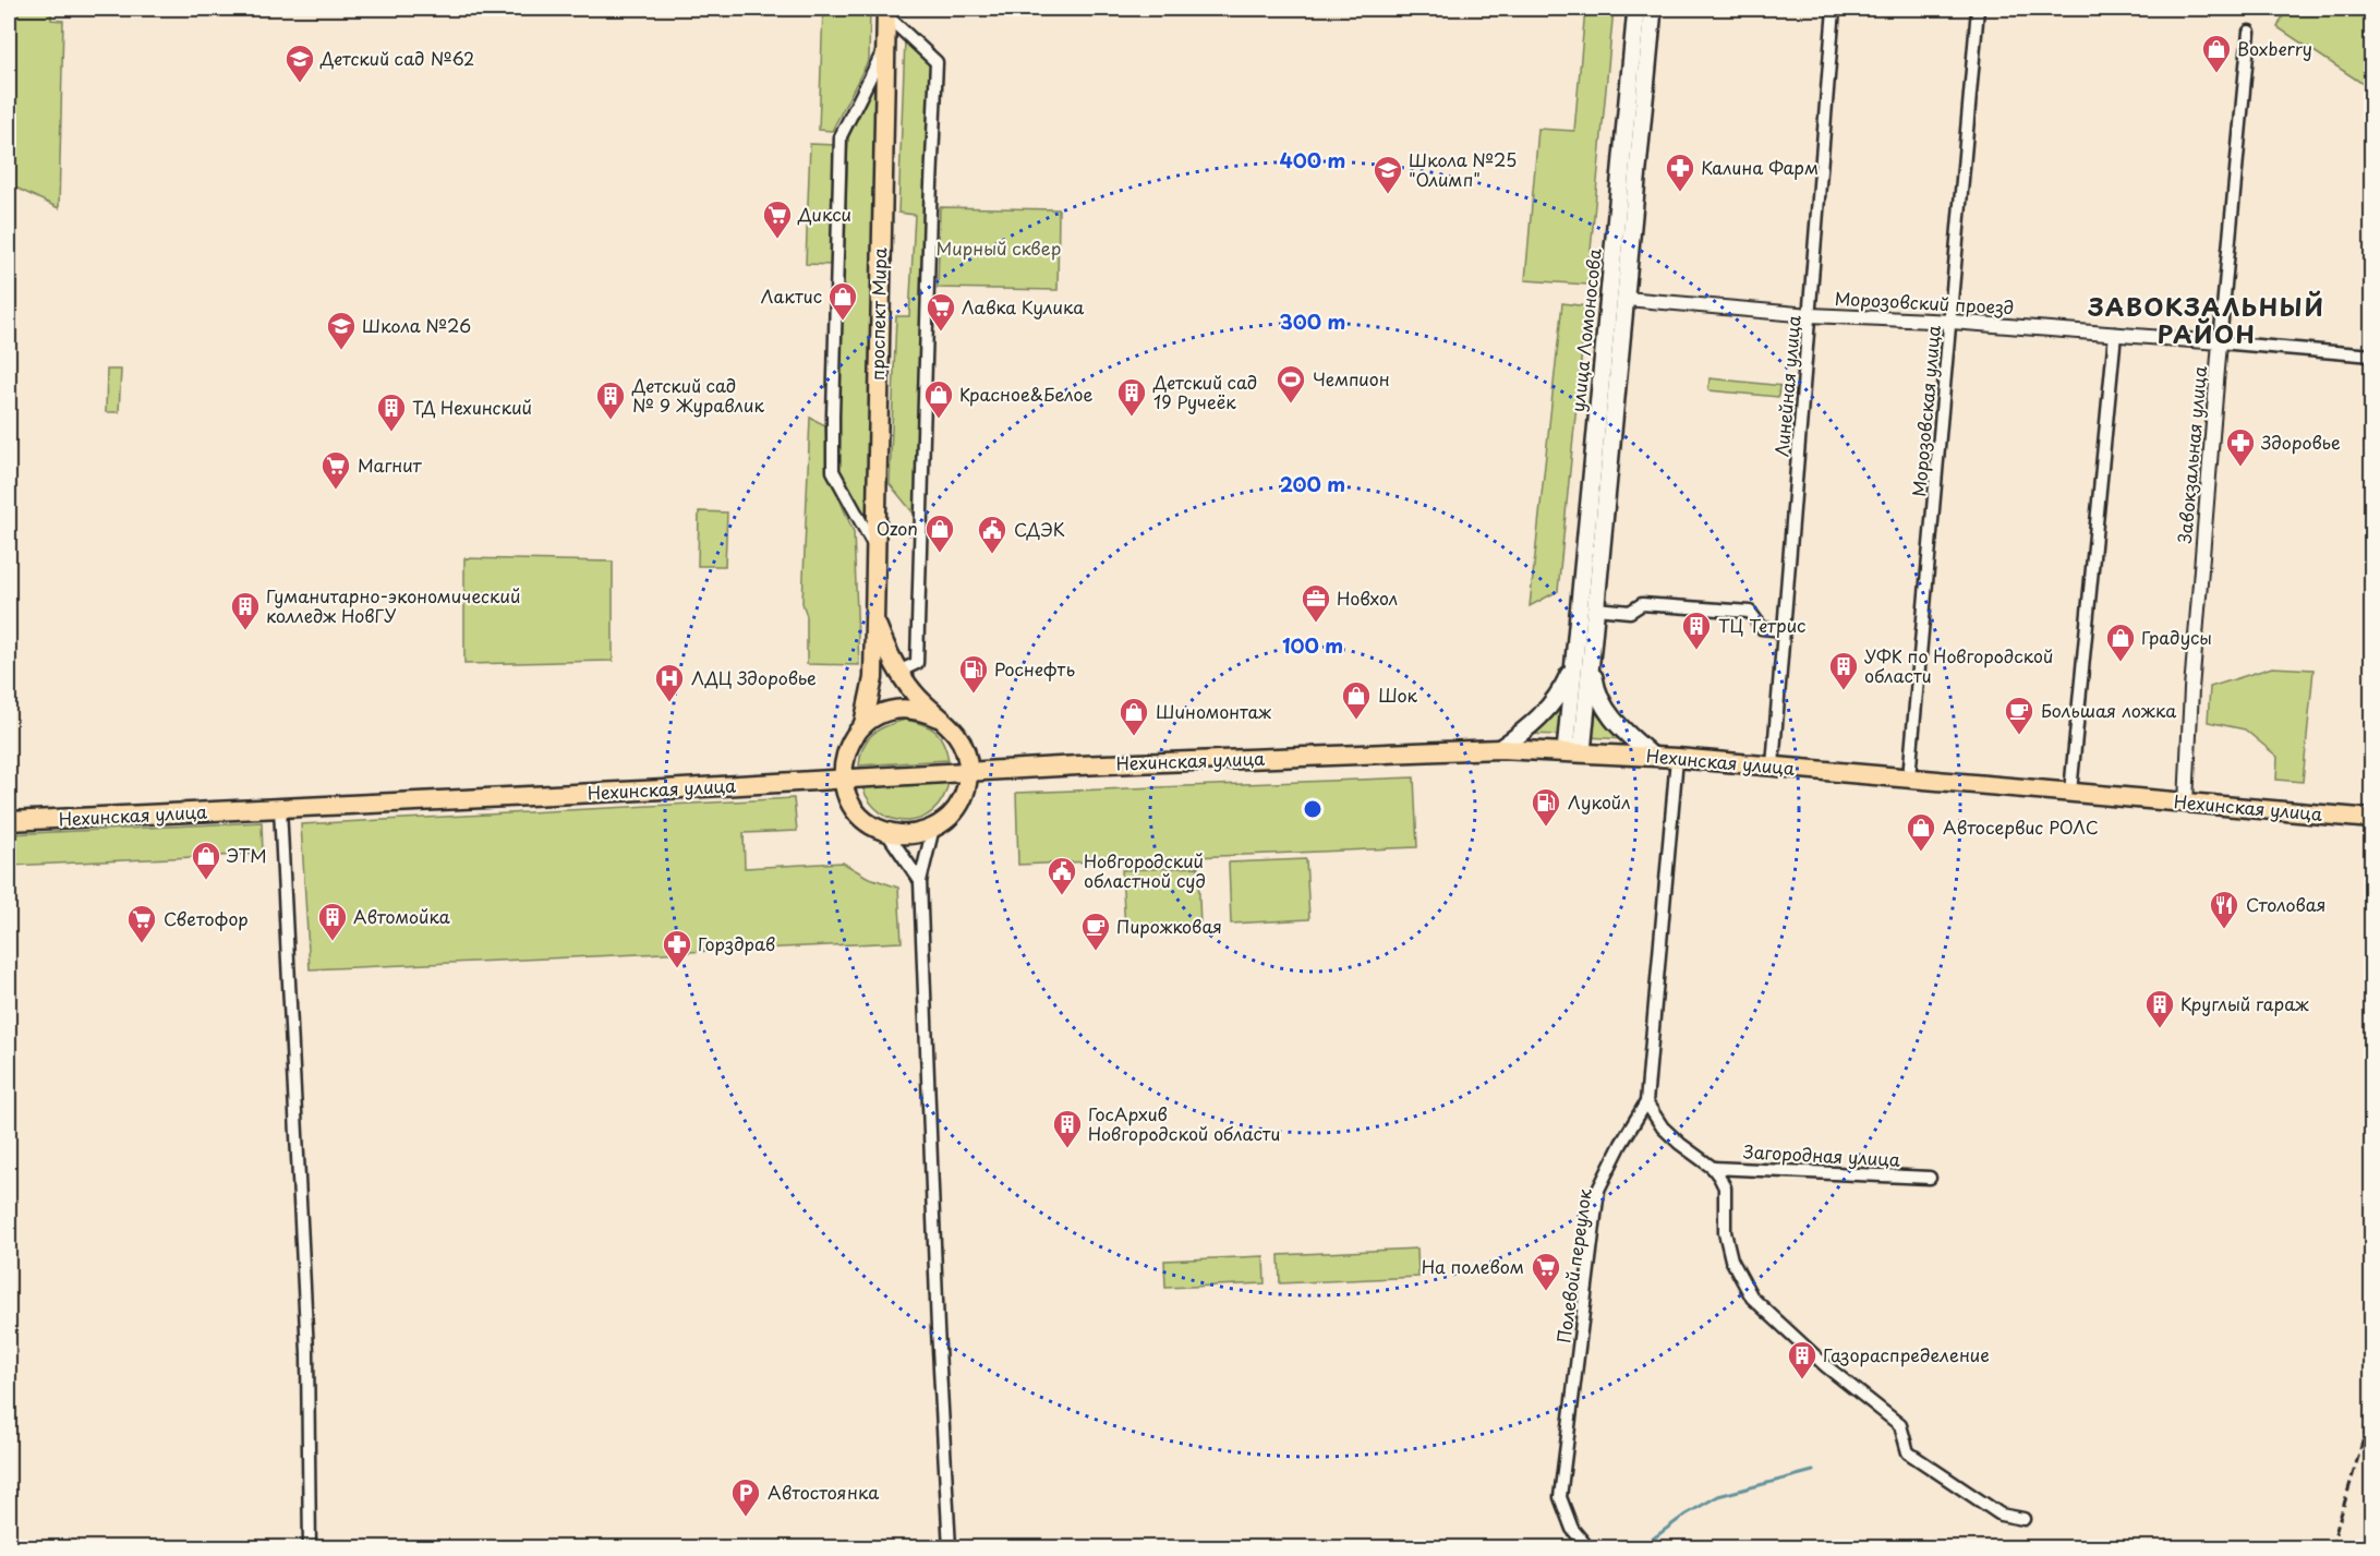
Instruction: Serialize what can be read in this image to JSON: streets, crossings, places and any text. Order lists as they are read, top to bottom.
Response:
{
  "streets": {
    "main road": ["проспект Мира", "улица Ломоносова", "Нехинская улица"],
    "street": [
      "Морозовский проезд",
      "Линейная улица",
      "Морозовская улица",
      "Завокзальная улица",
      "Загородная улица",
      "Полевой переулок"
    ]
  },
  "crossings": [
    ["Морозовский проезд", "улица Ломоносова"],
    ["Морозовский проезд", "Линейная улица"],
    ["Морозовский проезд", "Морозовская улица"],
    ["Морозовский проезд", "Завокзальная улица"],
    ["проспект Мира", "Нехинская улица"],
    ["улица Ломоносова", "Нехинская улица"],
    ["Линейная улица", "Нехинская улица"],
    ["Морозовская улица", "Нехинская улица"],
    ["Завокзальная улица", "Нехинская улица"],
    ["Нехинская улица", "Полевой переулок"]
  ],
  "districts": ["ЗАВОКЗАЛЬНЫЙ РАЙОН"],
  "parks": ["Мирный сквер"],
  "places": {
    "shop": [
      "Boxberry",
      "Лактис",
      "Красное&Белое",
      "Ozon",
      "Градусы",
      "Шок",
      "Шиномонтаж",
      "Автосервис РОЛС",
      "ЭТМ"
    ],
    "school or university": ["Детский сад №62", "Школа №25 \"Олимп\"", "Школа №26"],
    "pharmacy": ["Калина Фарм", "Здоровье", "Горздрав"],
    "supermarket": [
      "Дикси",
      "Лавка Кулика",
      "Магнит",
      "Светофор",
      "На полевом"
    ],
    "sports": ["Чемпион"],
    "building": [
      "Детский сад 19 Ручеёк",
      "Детский сад № 9 Журавлик",
      "ТД Нехинский",
      "Гуманитарно-экономический колледж НовГУ",
      "ТЦ Тетрис",
      "УФК по Новгородской области",
      "Автомойка",
      "Круглый гараж",
      "ГосАрхив Новгородской области",
      "Газораспределение"
    ],
    "public building": ["СДЭК", "Новгородский областной суд"],
    "office": ["Новхол"],
    "fuel station": ["Роснефть", "Лукойл"],
    "hospital": ["ЛДЦ Здоровье"],
    "cafe": ["Большая ложка", "Пирожковая"],
    "restaurant": ["Столовая"],
    "parking": ["Автостоянка"]
  },
  "rings": [
    "400 m",
    "300 m",
    "200 m",
    "100 m"
  ]
}
